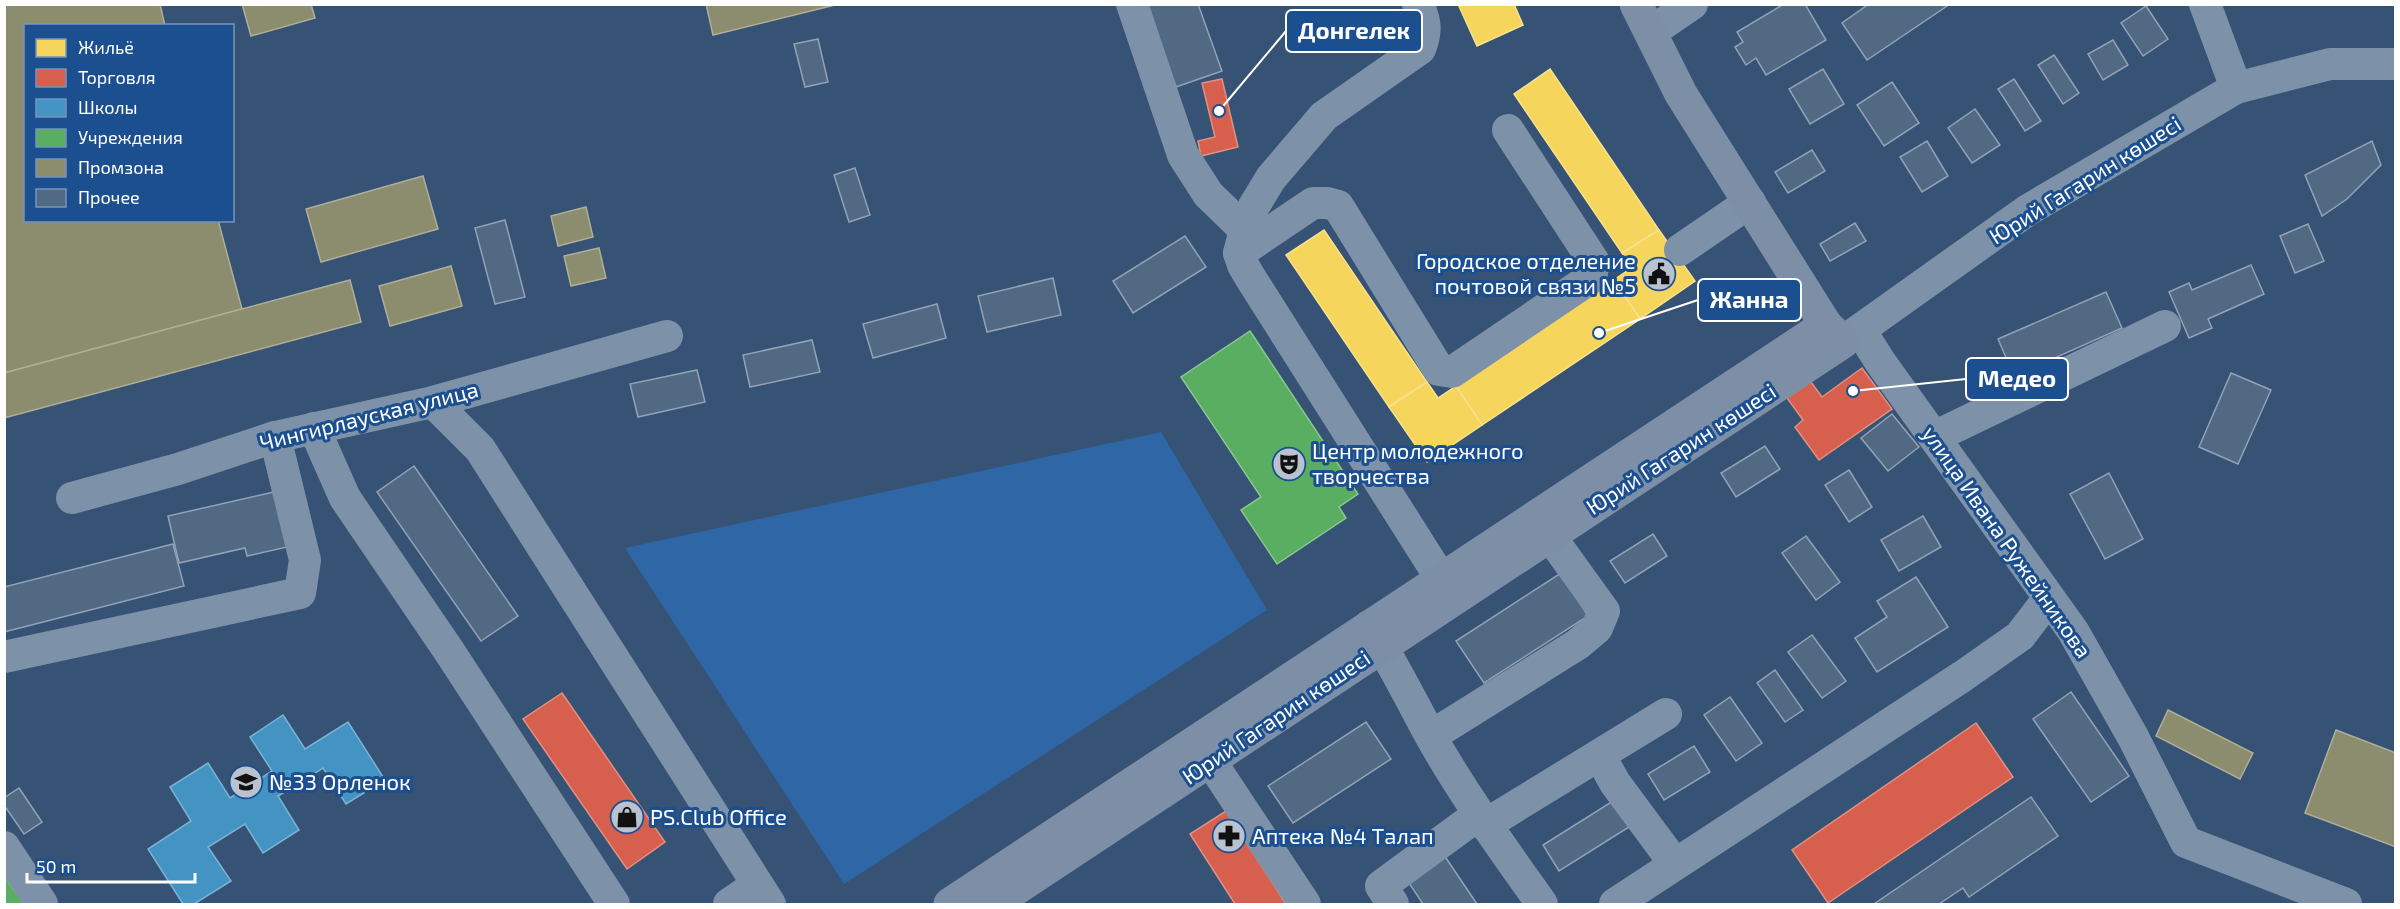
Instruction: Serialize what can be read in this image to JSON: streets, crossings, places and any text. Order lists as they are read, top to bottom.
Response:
{
  "streets": {
    "main road": ["Юрий Гагарин көшесі"],
    "street": ["Чингирлауская улица", "улица Ивана Ружейникова"]
  },
  "crossings": [
    ["Юрий Гагарин көшесі", "улица Ивана Ружейникова"]
  ],
  "places": {
    "other": ["Донгелек", "Жанна", "Медео"],
    "public building": ["Городское отделение почтовой связи №5"],
    "theatre": ["Центр молодежного творчества"],
    "school or university": ["№33 Орленок"],
    "shop": ["PS.Club Office"],
    "pharmacy": ["Аптека №4 Талап"]
  },
  "legend": [
    "Жильё",
    "Торговля",
    "Школы",
    "Учреждения",
    "Промзона",
    "Прочее"
  ],
  "scale_bar": "50 m"
}
